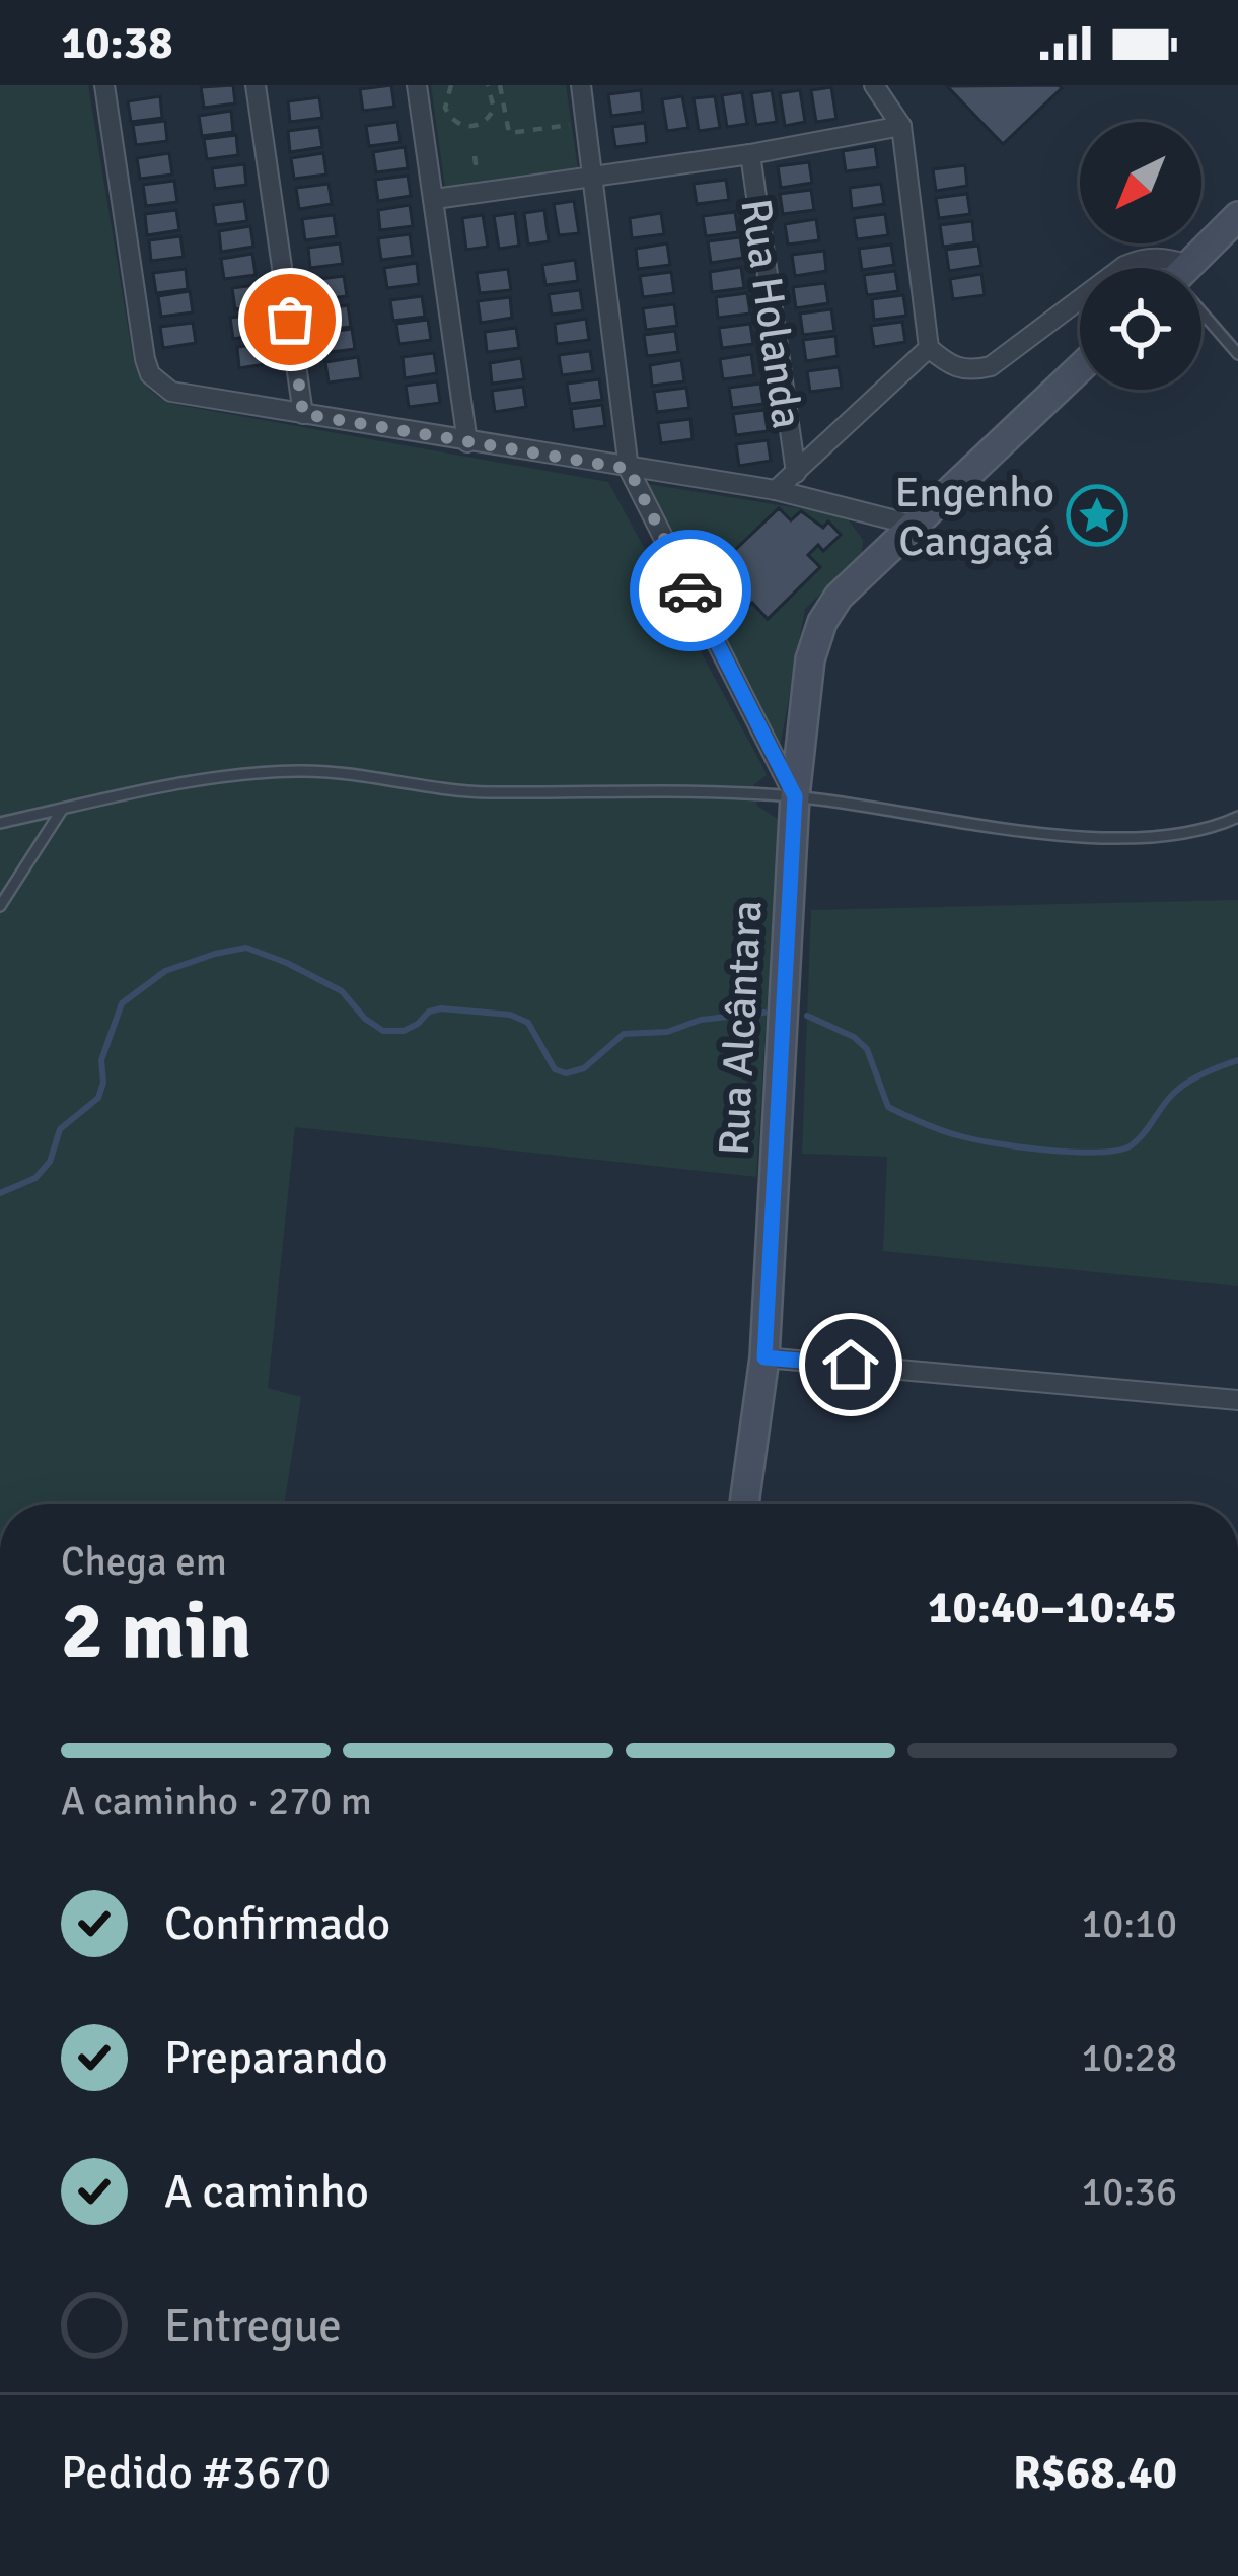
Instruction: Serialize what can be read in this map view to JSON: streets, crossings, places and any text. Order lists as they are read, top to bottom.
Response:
{
  "streets": {
    "street": ["Rua Holanda", "Rua Alcântara"]
  },
  "places": {
    "place": ["Engenho Cangaçá"]
  },
  "north": "bottom left",
  "page": {
    "status": "10:38",
    "heading": ["2 min", "Chega em", "10:40–10:45"],
    "panel": ["Pedido #3670", "R$68.40"],
    "bar": "A caminho · 270 m",
    "list": [
      ["Confirmado", "10:10"],
      ["Preparando", "10:28"],
      ["A caminho", "10:36"],
      "Entregue"
    ]
  }
}
